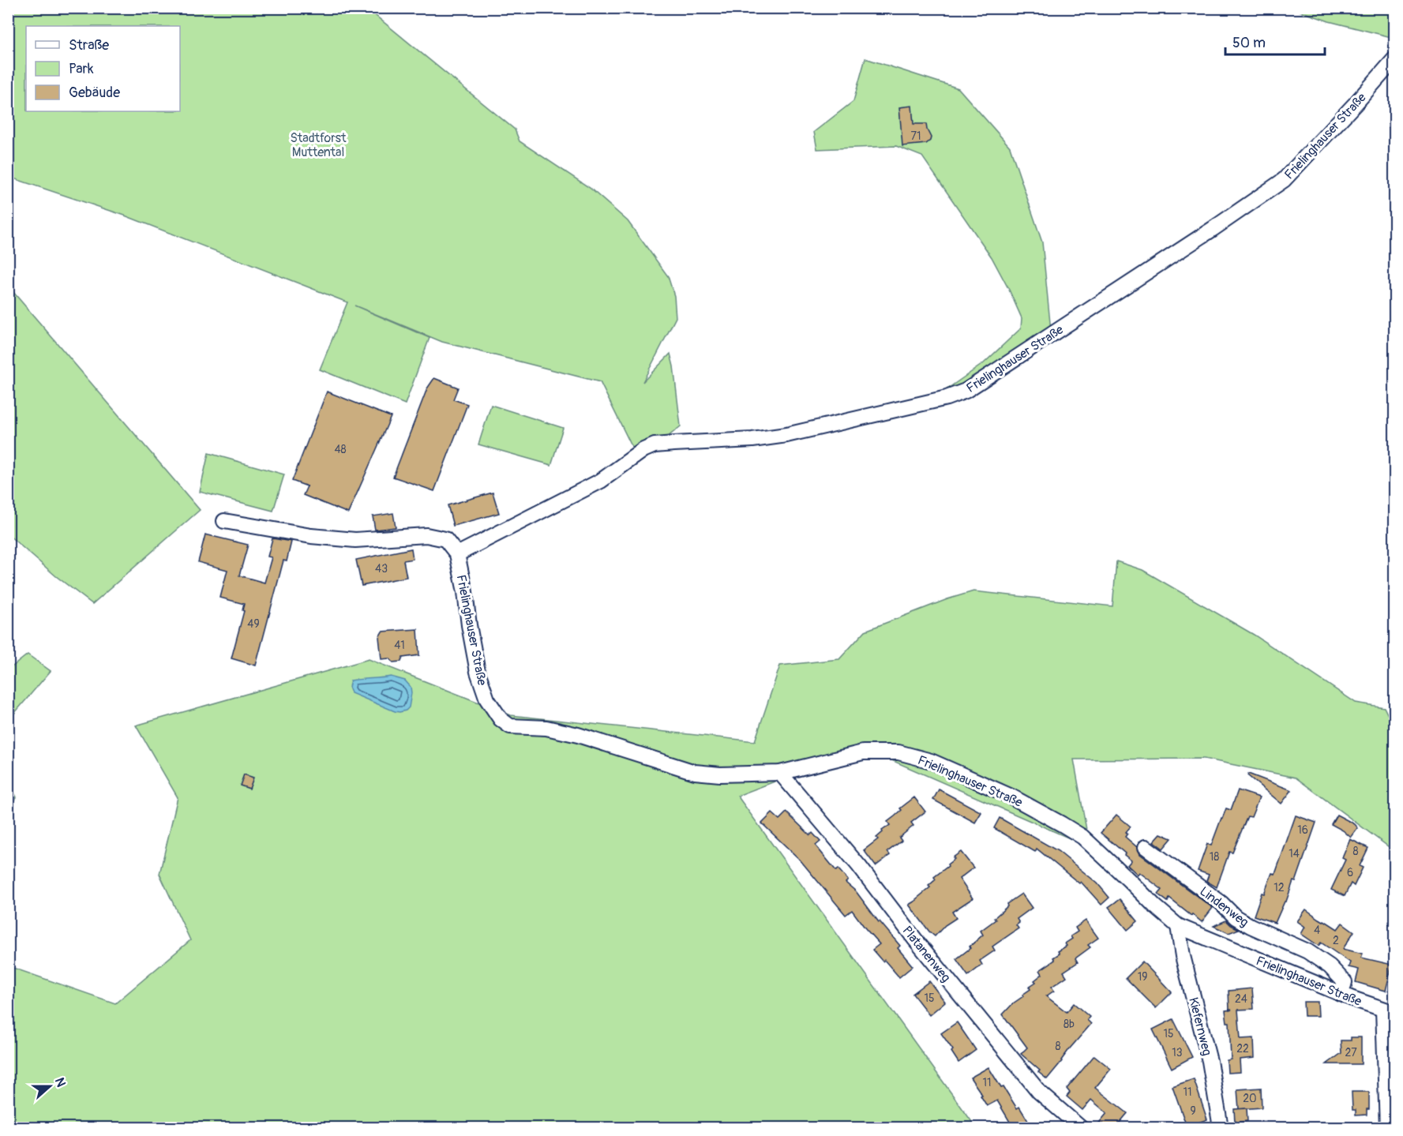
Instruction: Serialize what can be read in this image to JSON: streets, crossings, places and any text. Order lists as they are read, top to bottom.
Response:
{
  "streets": {
    "street": [
      "Frielinghauser Straße",
      "Lindenweg",
      "Platanenweg",
      "Kiefernweg"
    ]
  },
  "crossings": [
    ["Frielinghauser Straße", "Lindenweg"],
    ["Frielinghauser Straße", "Platanenweg"],
    ["Frielinghauser Straße", "Kiefernweg"]
  ],
  "parks": ["Stadtforst Muttental"],
  "house_numbers": [
    "71",
    "48",
    "43",
    "49",
    "41",
    "16",
    "8",
    "14",
    "18",
    "6",
    "12",
    "4",
    "2",
    "19",
    "15",
    "24",
    "8b",
    "15",
    "8",
    "22",
    "13",
    "27",
    "11",
    "11",
    "20",
    "9"
  ],
  "legend": ["Straße", "Park", "Gebäude"],
  "scale_bar": "50 m",
  "north": "right"
}
